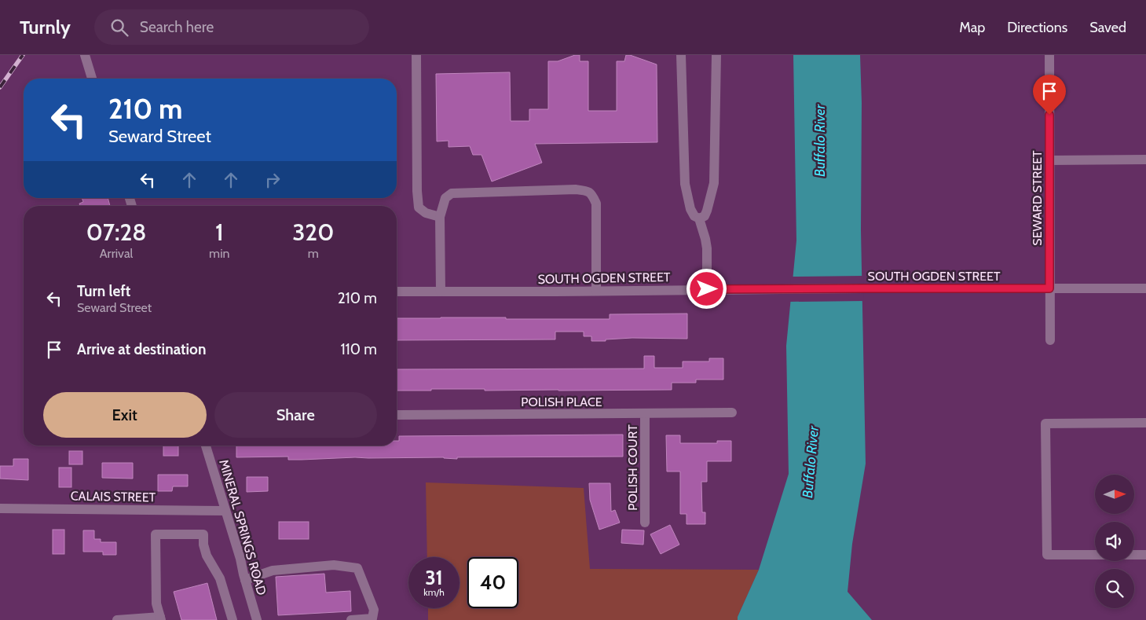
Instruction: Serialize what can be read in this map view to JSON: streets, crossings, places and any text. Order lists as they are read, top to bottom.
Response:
{
  "streets": {
    "street": [
      "SEWARD STREET",
      "SOUTH OGDEN STREET",
      "POLISH PLACE",
      "POLISH COURT",
      "CALAIS STREET",
      "MINERAL SPRINGS ROAD"
    ]
  },
  "crossings": [
    ["SEWARD STREET", "SOUTH OGDEN STREET"],
    ["POLISH PLACE", "POLISH COURT"],
    ["CALAIS STREET", "MINERAL SPRINGS ROAD"]
  ],
  "water": ["Buffalo River"],
  "north": "right",
  "page": {
    "header": "Turnly",
    "search": "Search here",
    "nav": ["Map", "Directions", "Saved"],
    "turn": ["210 m", "Seward Street"],
    "eta": [
      "07:28",
      "Arrival",
      "1",
      "min",
      "320",
      "m"
    ],
    "list": [
      {
        "name": "Turn left",
        "note": "Seward Street",
        "value": "210 m"
      },
      {
        "name": "Arrive at destination",
        "value": "110 m"
      }
    ],
    "buttons": ["Exit", "Share"],
    "speed": "31 km/h",
    "limit": "40"
  }
}
